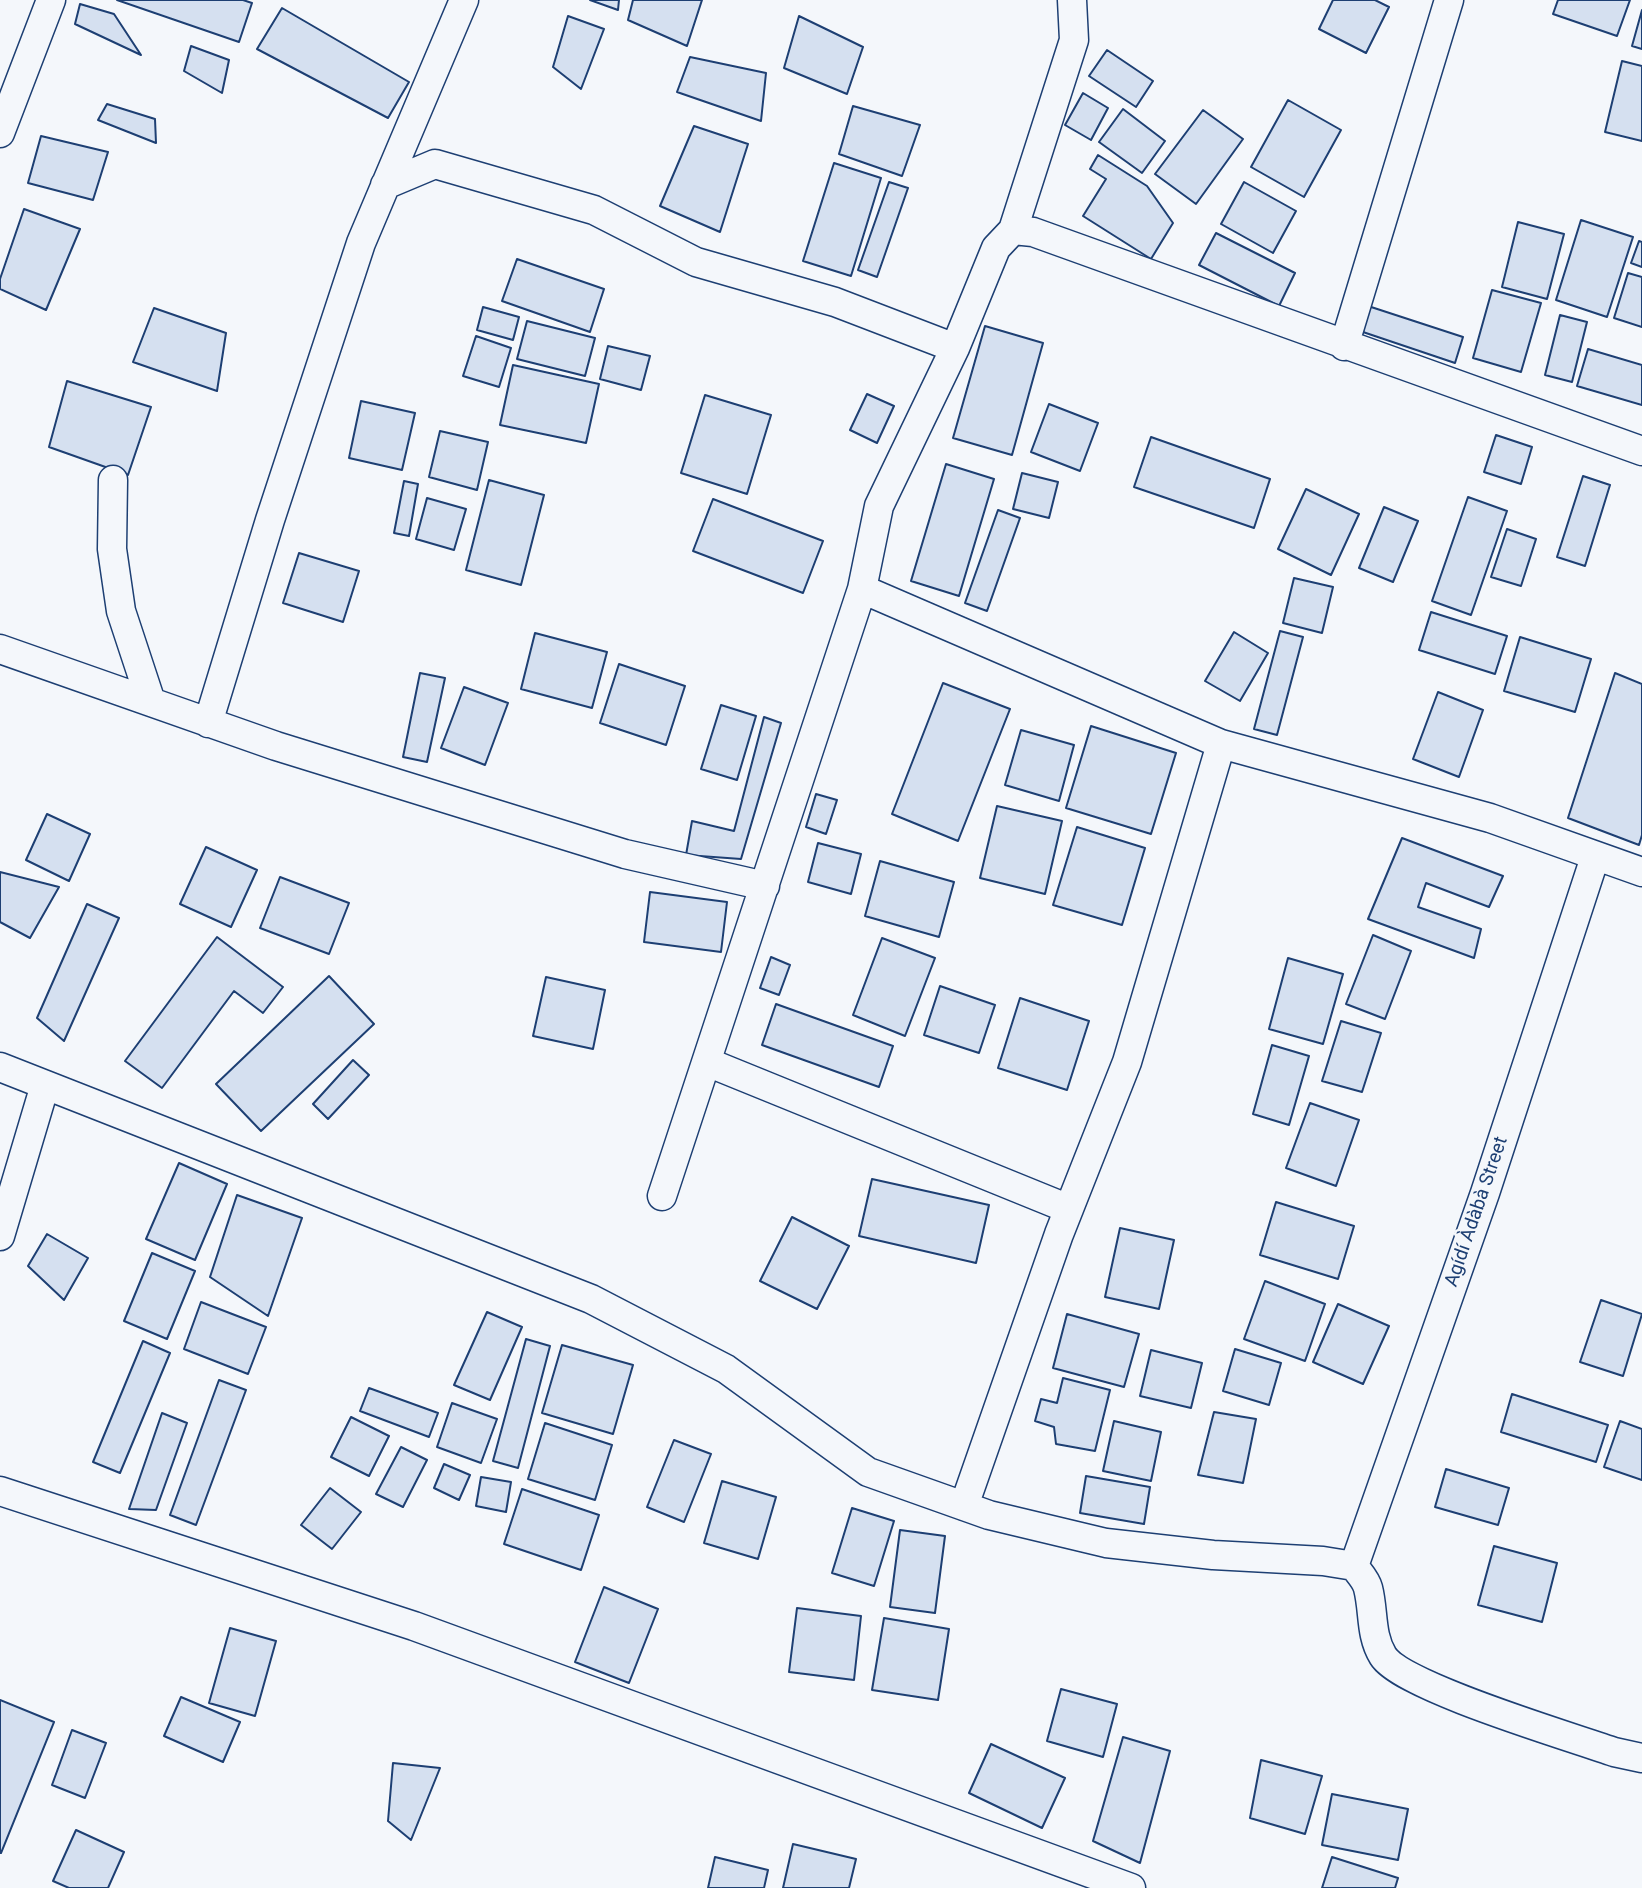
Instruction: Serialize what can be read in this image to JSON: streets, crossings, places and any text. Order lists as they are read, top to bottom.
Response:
{
  "streets": {
    "street": ["Agídí Àdàbà Street"]
  }
}
